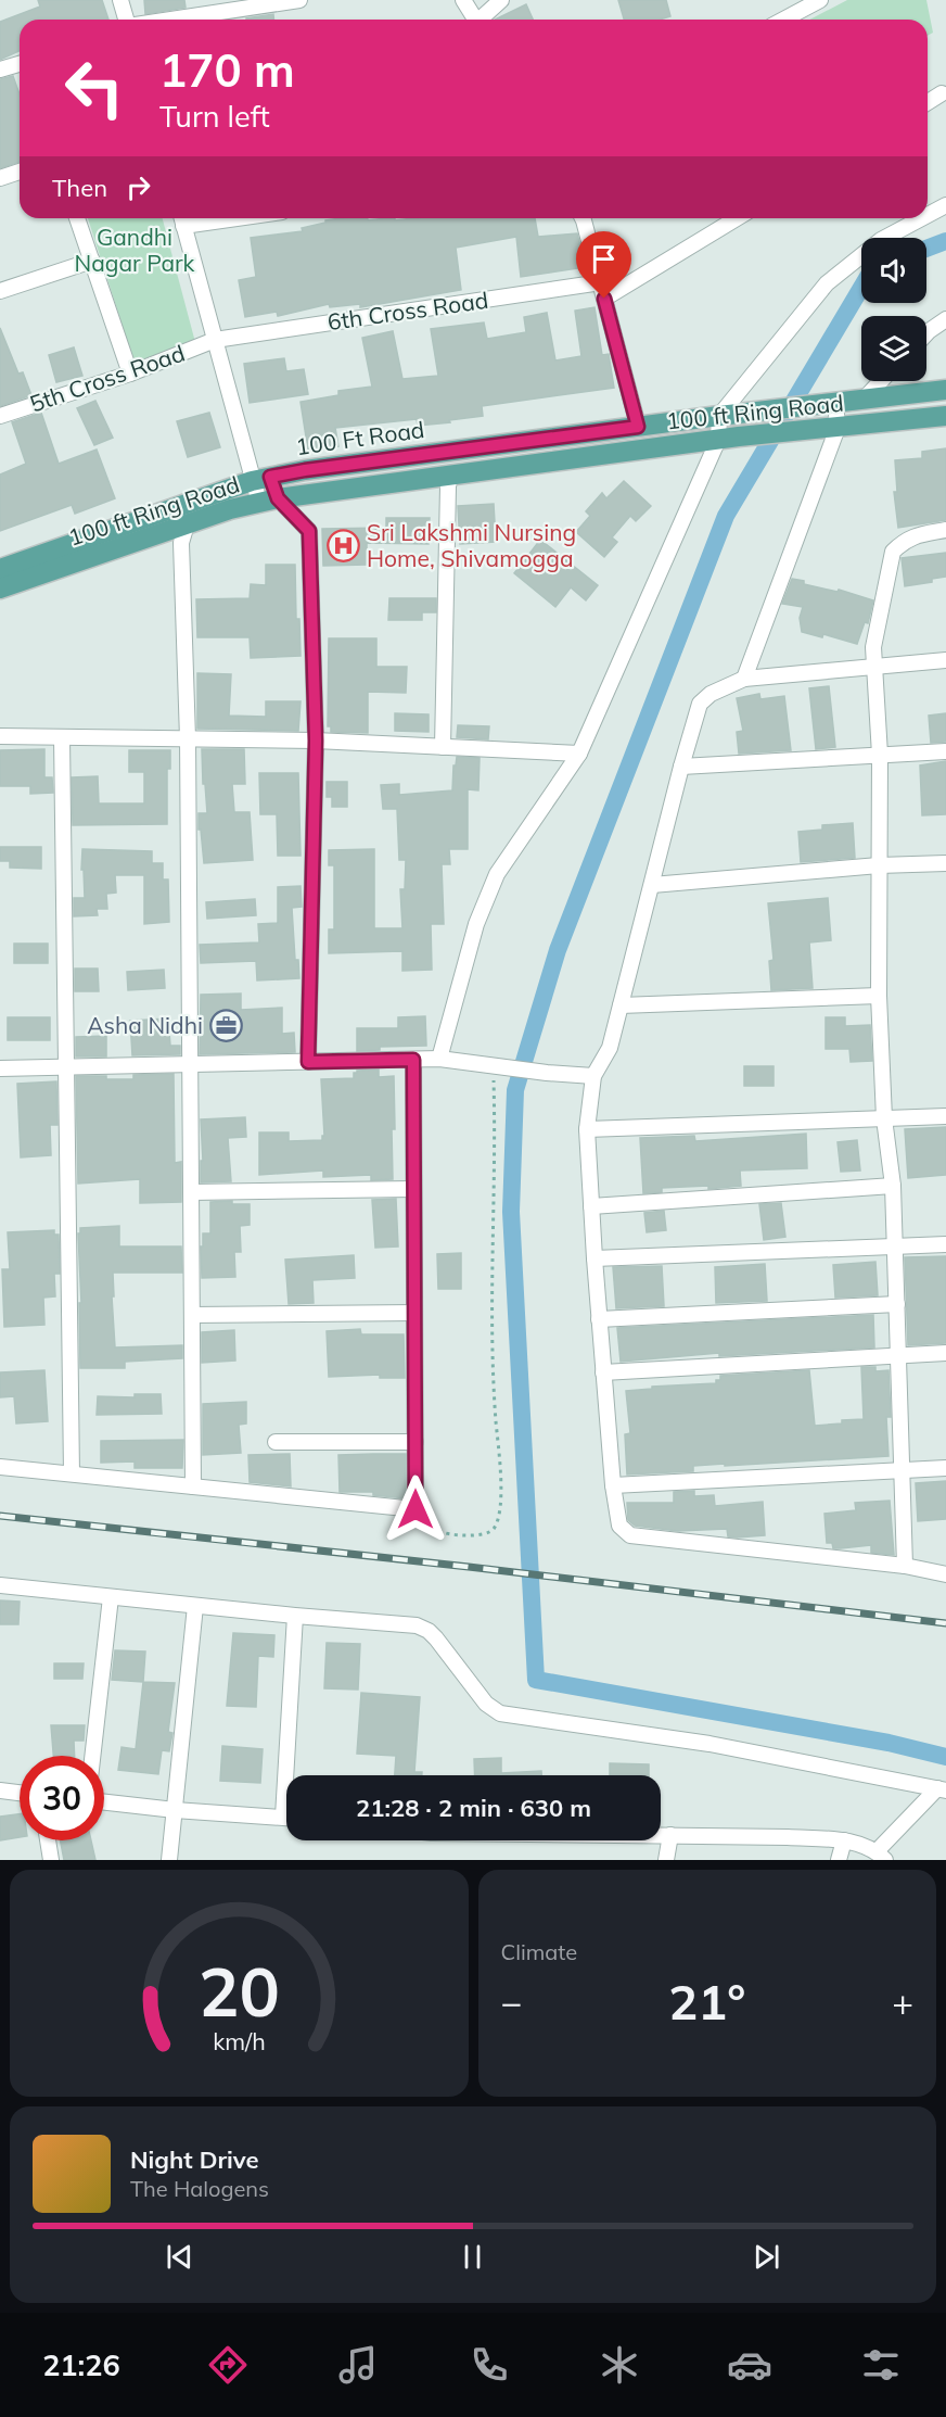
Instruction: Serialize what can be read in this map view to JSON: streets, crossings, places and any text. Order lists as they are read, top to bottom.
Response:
{
  "streets": {
    "main road": ["100 ft Ring Road", "100 Ft Road"],
    "street": ["6th Cross Road", "5th Cross Road"]
  },
  "crossings": [
    ["6th Cross Road", "5th Cross Road"],
    ["100 ft Ring Road", "100 Ft Road"]
  ],
  "parks": ["Gandhi Nagar Park"],
  "places": {
    "hospital": ["Sri Lakshmi Nursing Home, Shivamogga"],
    "office": ["Asha Nidhi"]
  },
  "page": {
    "turn": ["170 m", "Turn left"],
    "then": "Then",
    "limit": "30",
    "trip": "21:28 · 2 min · 630 m",
    "tile": "Climate",
    "heat": ["−", "21°", "+"],
    "song": ["Night Drive", "The Halogens"],
    "tabs": "21:26",
    "gauge": ["20", "km/h"]
  }
}
